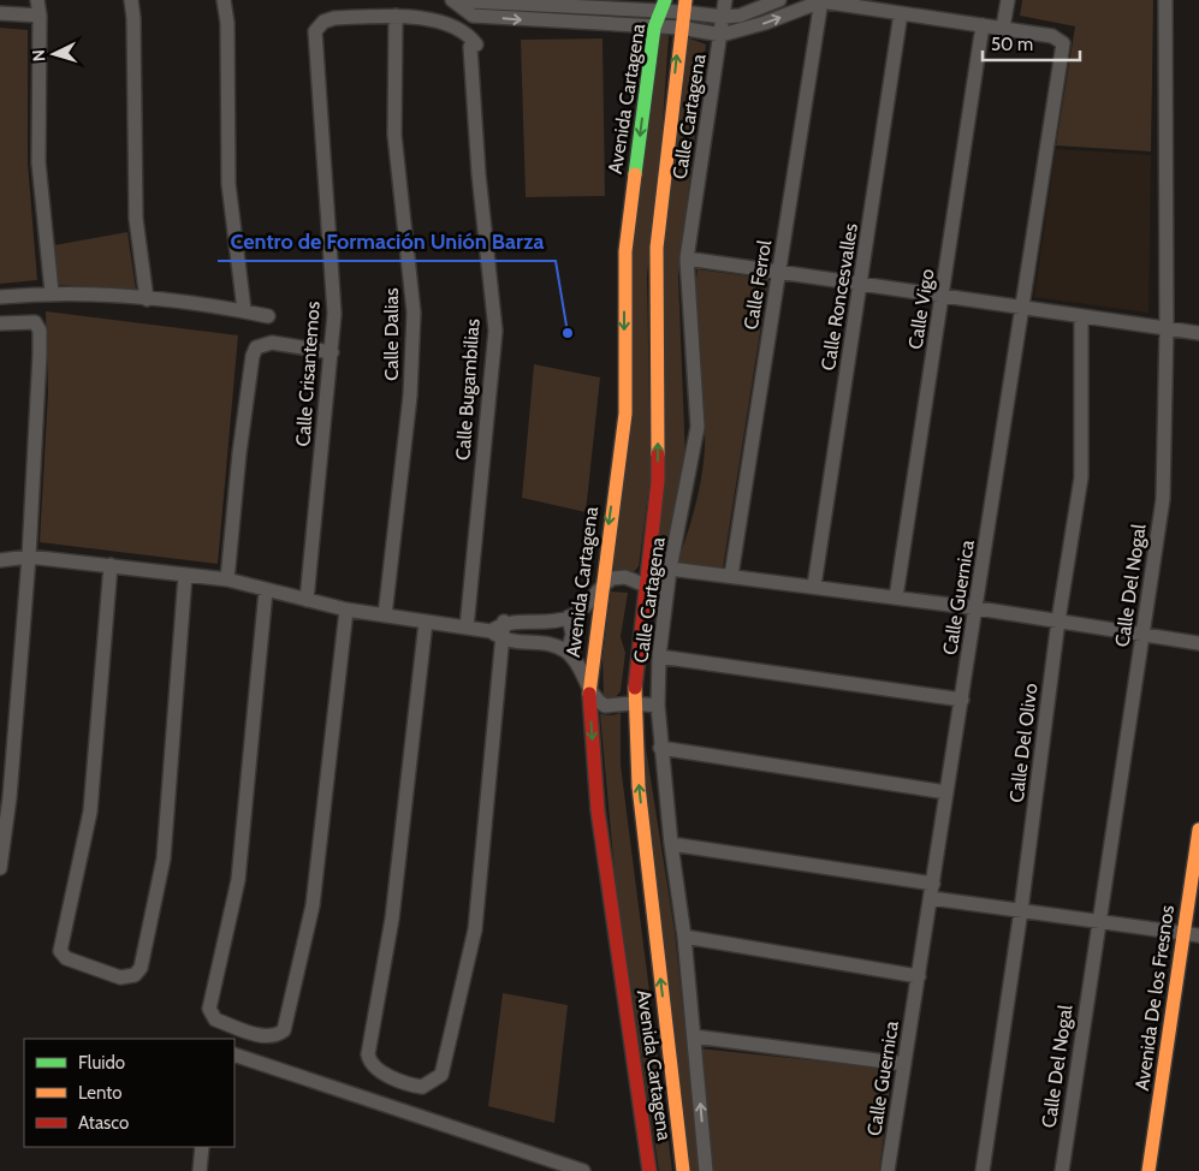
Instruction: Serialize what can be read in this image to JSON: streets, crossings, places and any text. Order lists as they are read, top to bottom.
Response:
{
  "streets": {
    "street": [
      "Avenida Cartagena",
      "Calle Cartagena",
      "Calle Ferrol",
      "Calle Roncesvalles",
      "Calle Vigo",
      "Calle Dalias",
      "Calle Crisantemos",
      "Calle Bugambilias",
      "Calle Del Nogal",
      "Calle Guernica",
      "Calle Del Olivo",
      "Avenida De los Fresnos"
    ]
  },
  "crossings": [
    ["Calle Dalias", "Calle Crisantemos"],
    ["Calle Dalias", "Calle Bugambilias"],
    ["Calle Crisantemos", "Calle Bugambilias"]
  ],
  "places": ["Centro de Formación Unión Barza"],
  "legend": ["Fluido", "Lento", "Atasco"],
  "scale_bar": "50 m",
  "north": "left"
}
